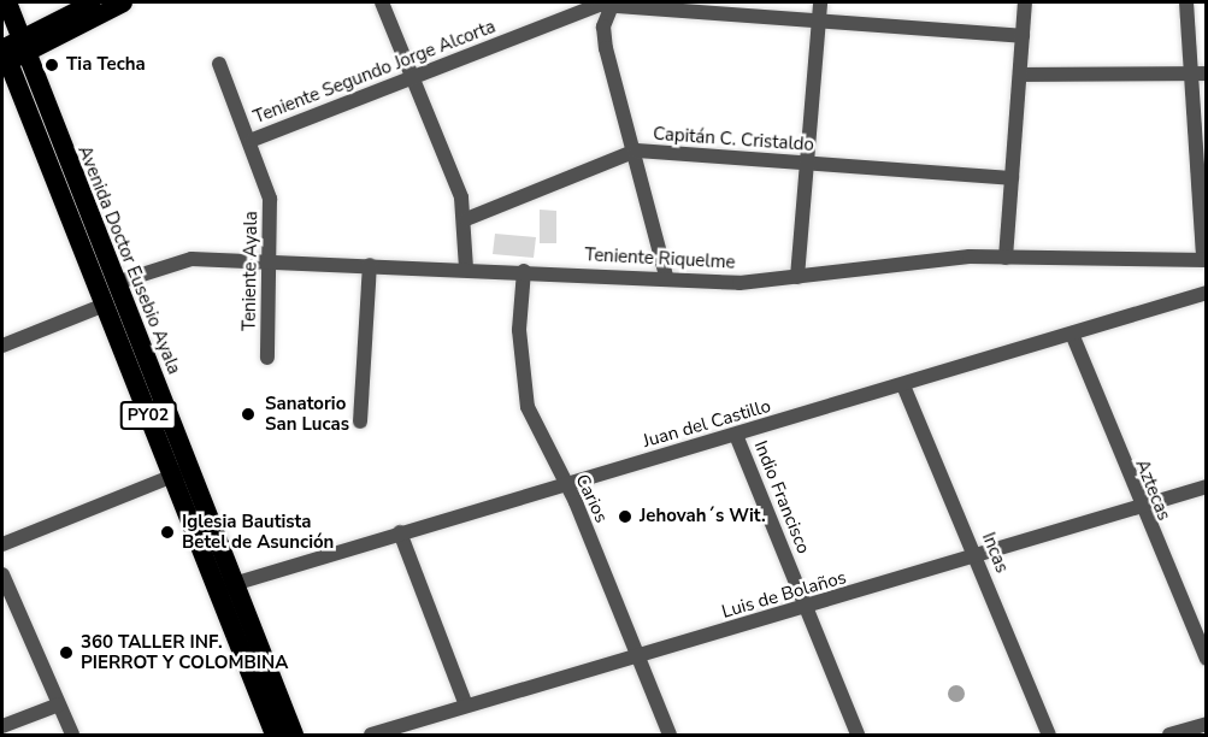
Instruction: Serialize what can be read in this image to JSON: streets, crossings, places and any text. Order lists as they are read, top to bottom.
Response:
{
  "streets": {
    "highway": ["Avenida Doctor Eusebio Ayala", "PY02"],
    "street": [
      "Teniente Segundo Jorge Alcorta",
      "Capitán C. Cristaldo",
      "Teniente Riquelme",
      "Teniente Ayala",
      "Juan del Castillo",
      "Aztecas",
      "Indio Francisco",
      "Carios",
      "Incas",
      "Luis de Bolaños"
    ]
  },
  "crossings": [
    ["Teniente Segundo Jorge Alcorta", "Teniente Ayala"],
    ["Teniente Riquelme", "Avenida Doctor Eusebio Ayala"],
    ["Teniente Riquelme", "Teniente Ayala"],
    ["Teniente Riquelme", "Carios"],
    ["Avenida Doctor Eusebio Ayala", "Juan del Castillo"],
    ["Juan del Castillo", "Aztecas"],
    ["Juan del Castillo", "Indio Francisco"],
    ["Juan del Castillo", "Carios"],
    ["Juan del Castillo", "Incas"],
    ["Aztecas", "Luis de Bolaños"],
    ["Indio Francisco", "Luis de Bolaños"],
    ["Carios", "Luis de Bolaños"],
    ["Incas", "Luis de Bolaños"]
  ],
  "places": [
    "Tia Techa",
    "Sanatorio San Lucas",
    "Jehovah´s Wit.",
    "Iglesia Bautista Betel de Asunción",
    "360 TALLER INF. PIERROT Y COLOMBINA"
  ]
}
